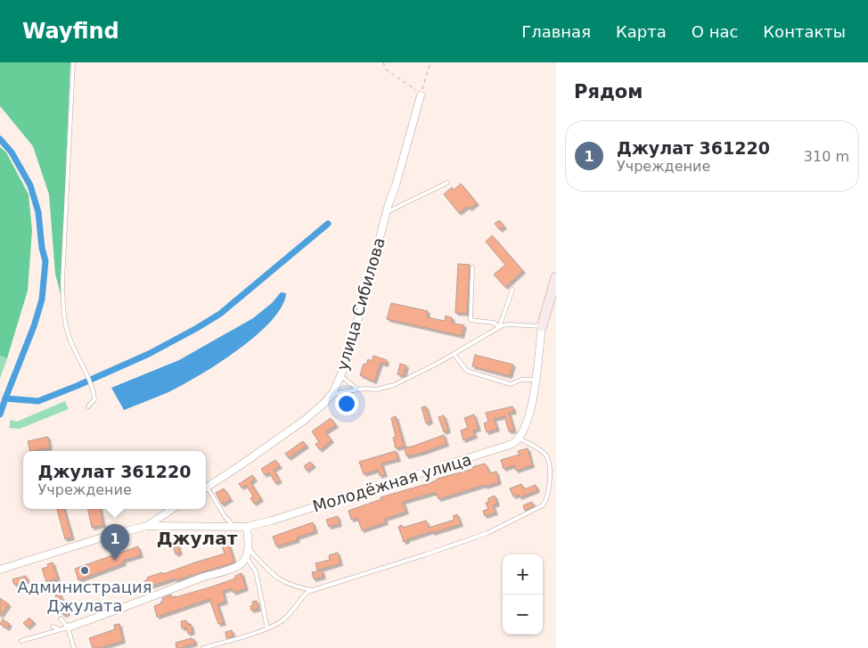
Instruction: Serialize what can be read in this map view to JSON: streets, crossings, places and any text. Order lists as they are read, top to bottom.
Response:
{
  "streets": {
    "street": ["улица Сибилова", "Молодёжная улица"]
  },
  "districts": ["Джулат"],
  "places": ["Администрация Джулата"],
  "page": {
    "header": "Wayfind",
    "nav": [
      "Главная",
      "Карта",
      "О нас",
      "Контакты"
    ],
    "heading": "Рядом",
    "list": [
      {
        "mark": "1",
        "name": "Джулат 361220",
        "note": "Учреждение",
        "value": "310 m"
      }
    ],
    "popup": ["Джулат 361220", "Учреждение"],
    "pins": "1",
    "map_buttons": ["+", "−"]
  }
}
